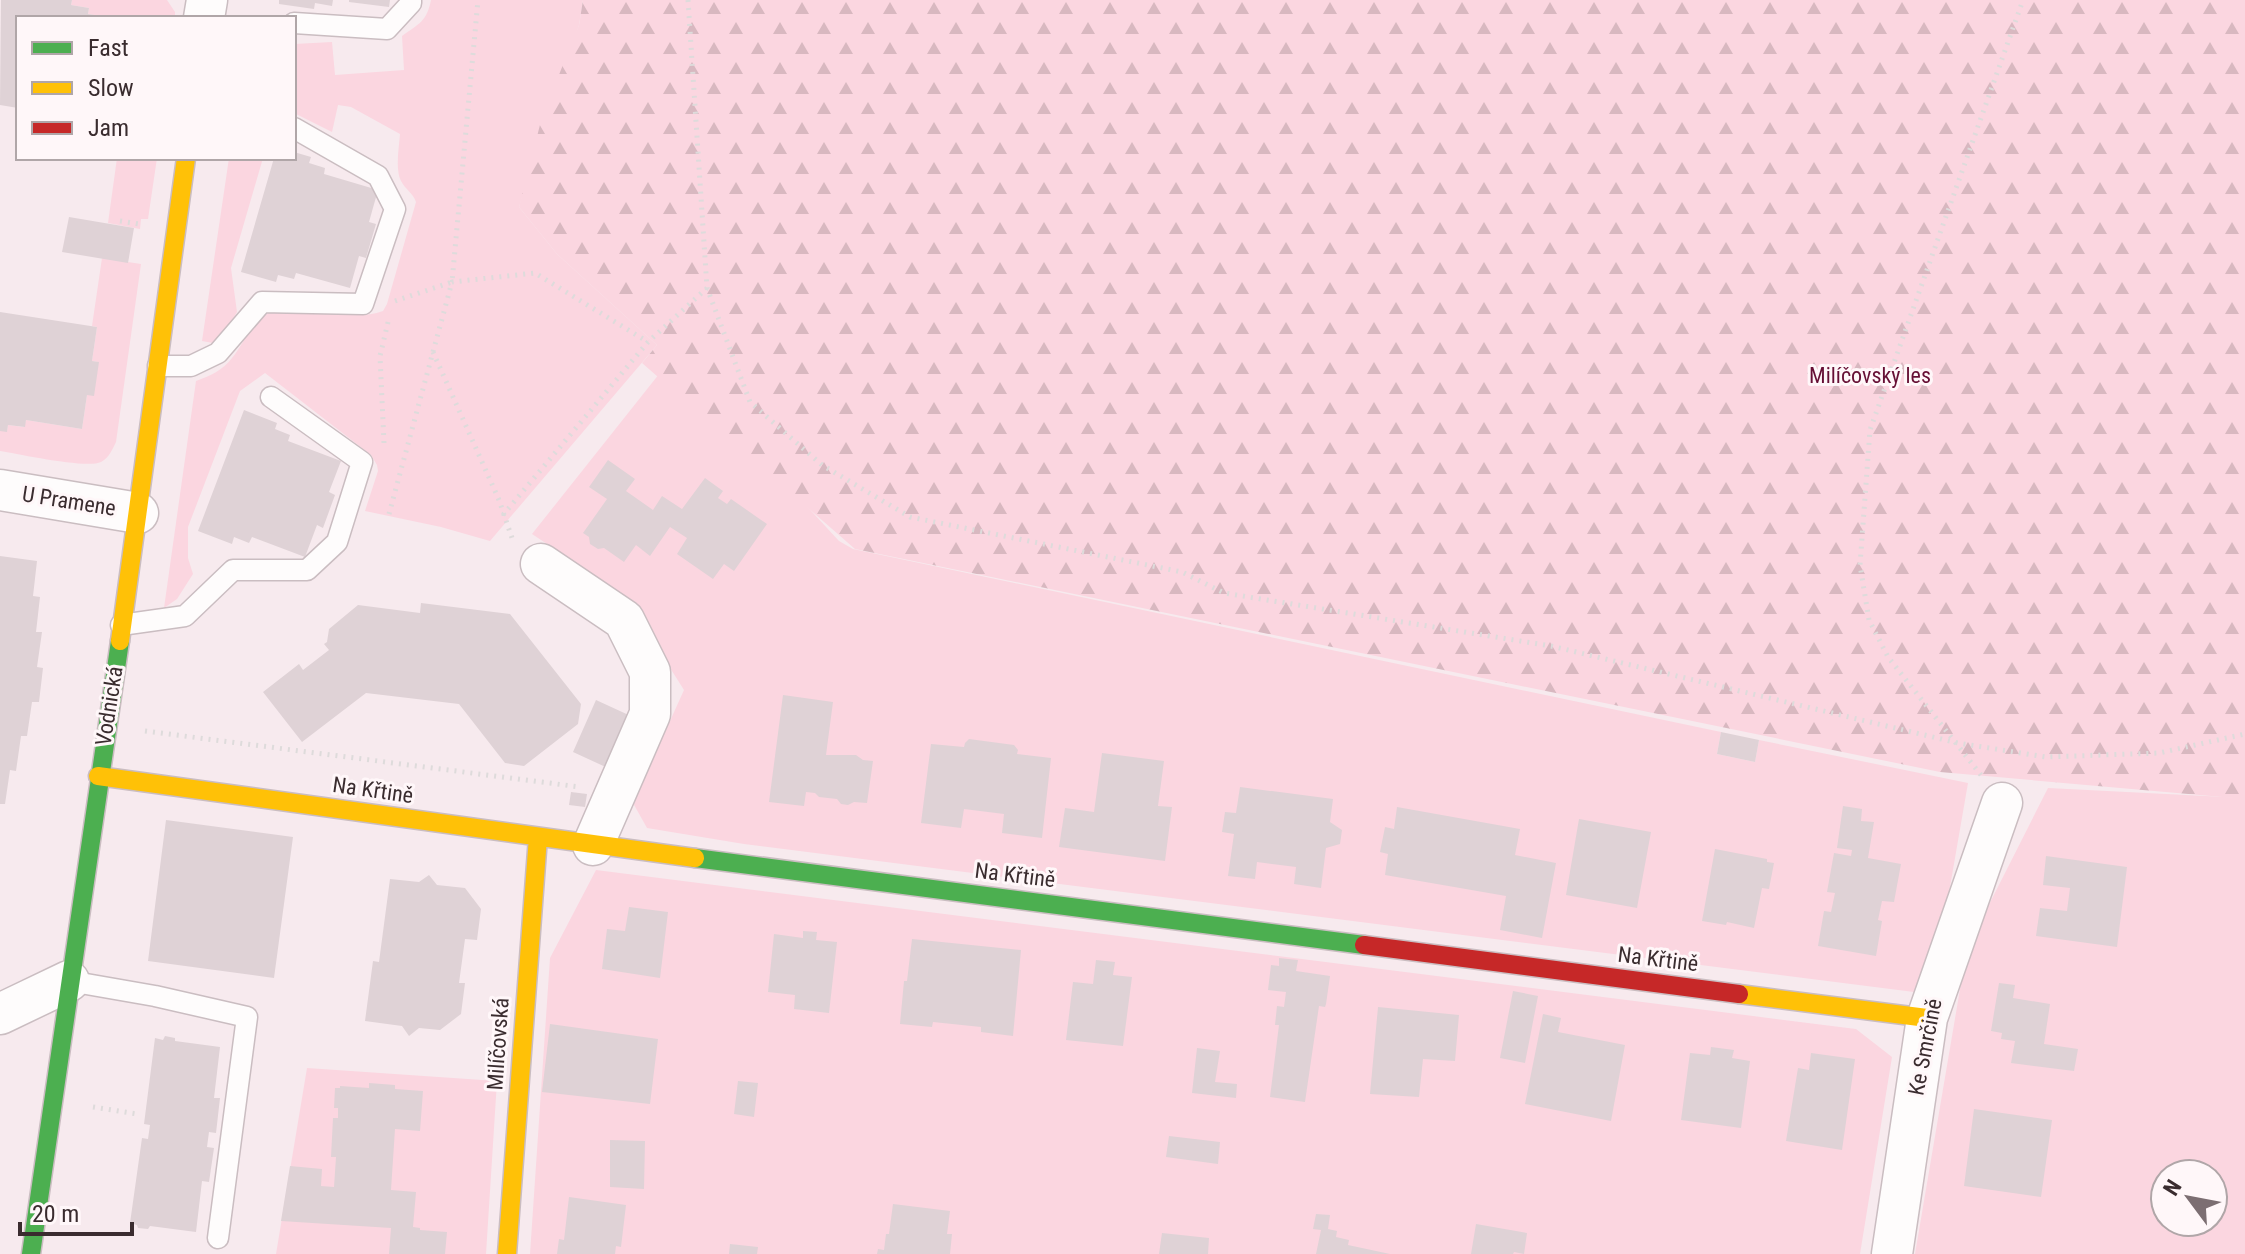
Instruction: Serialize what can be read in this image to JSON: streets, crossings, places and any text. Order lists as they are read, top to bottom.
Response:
{
  "streets": {
    "street": [
      "U Pramene",
      "Vodnická",
      "Na Křtině",
      "Milíčovská",
      "Ke Smrčině"
    ]
  },
  "crossings": [
    ["U Pramene", "Vodnická"],
    ["Vodnická", "Na Křtině"],
    ["Na Křtině", "Milíčovská"],
    ["Na Křtině", "Ke Smrčině"]
  ],
  "parks": ["Milíčovský les"],
  "legend": ["Fast", "Slow", "Jam"],
  "scale_bar": "20 m",
  "north": "top left"
}
